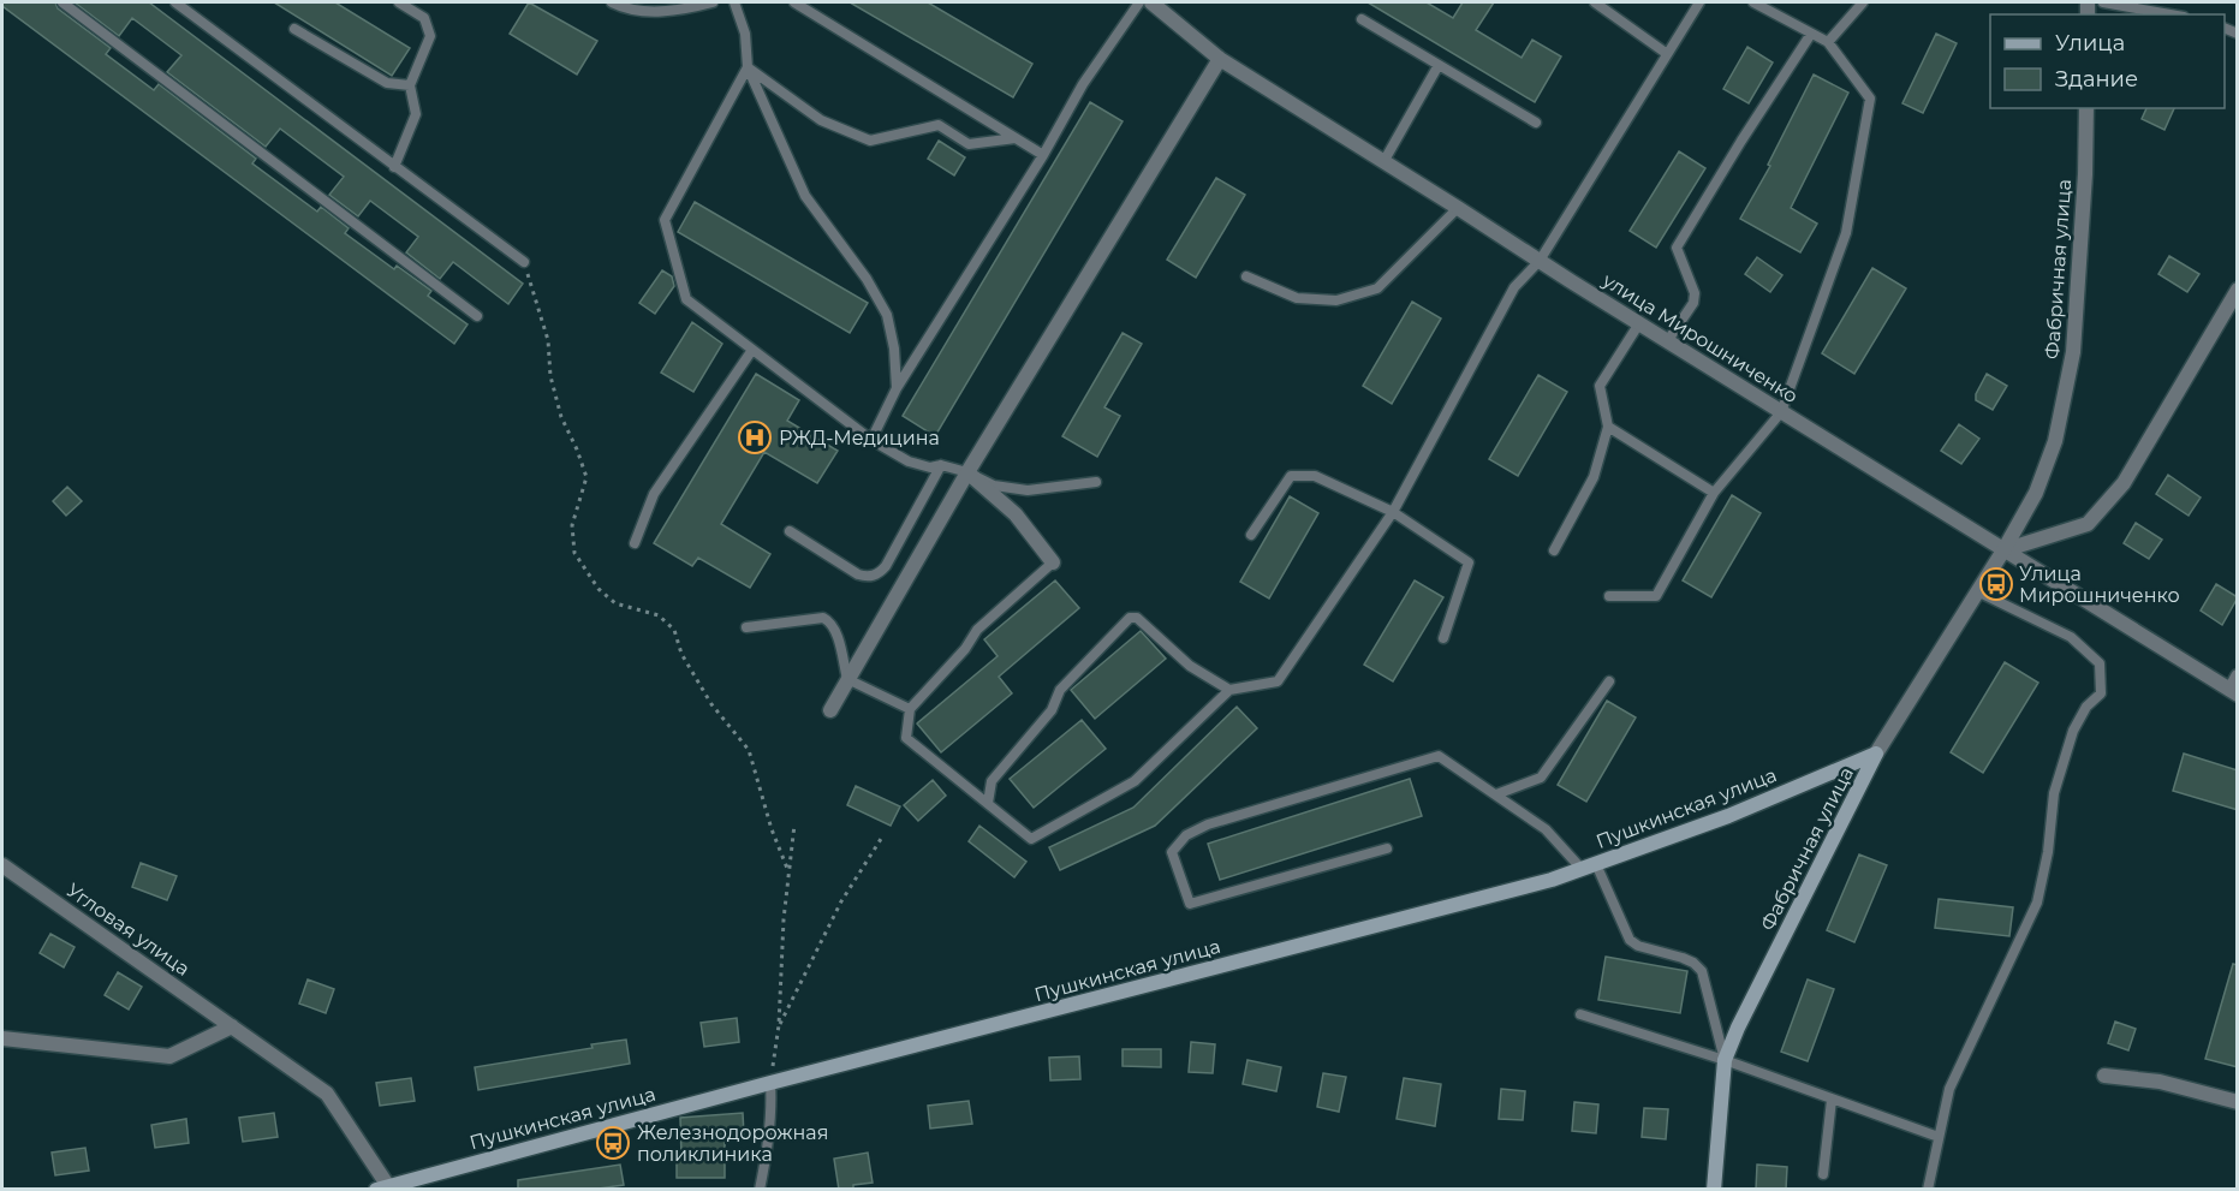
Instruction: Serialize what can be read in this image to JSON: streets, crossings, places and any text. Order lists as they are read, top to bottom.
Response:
{
  "streets": {
    "main road": ["Фабричная улица", "Пушкинская улица"],
    "street": ["улица Мирошниченко", "Угловая улица"]
  },
  "crossings": [
    ["Фабричная улица", "улица Мирошниченко"],
    ["Фабричная улица", "Пушкинская улица"],
    ["Пушкинская улица", "Угловая улица"]
  ],
  "places": {
    "hospital": ["РЖД-Медицина"],
    "bus stop": ["Улица Мирошниченко", "Железнодорожная поликлиника"]
  },
  "legend": ["Улица", "Здание"]
}
